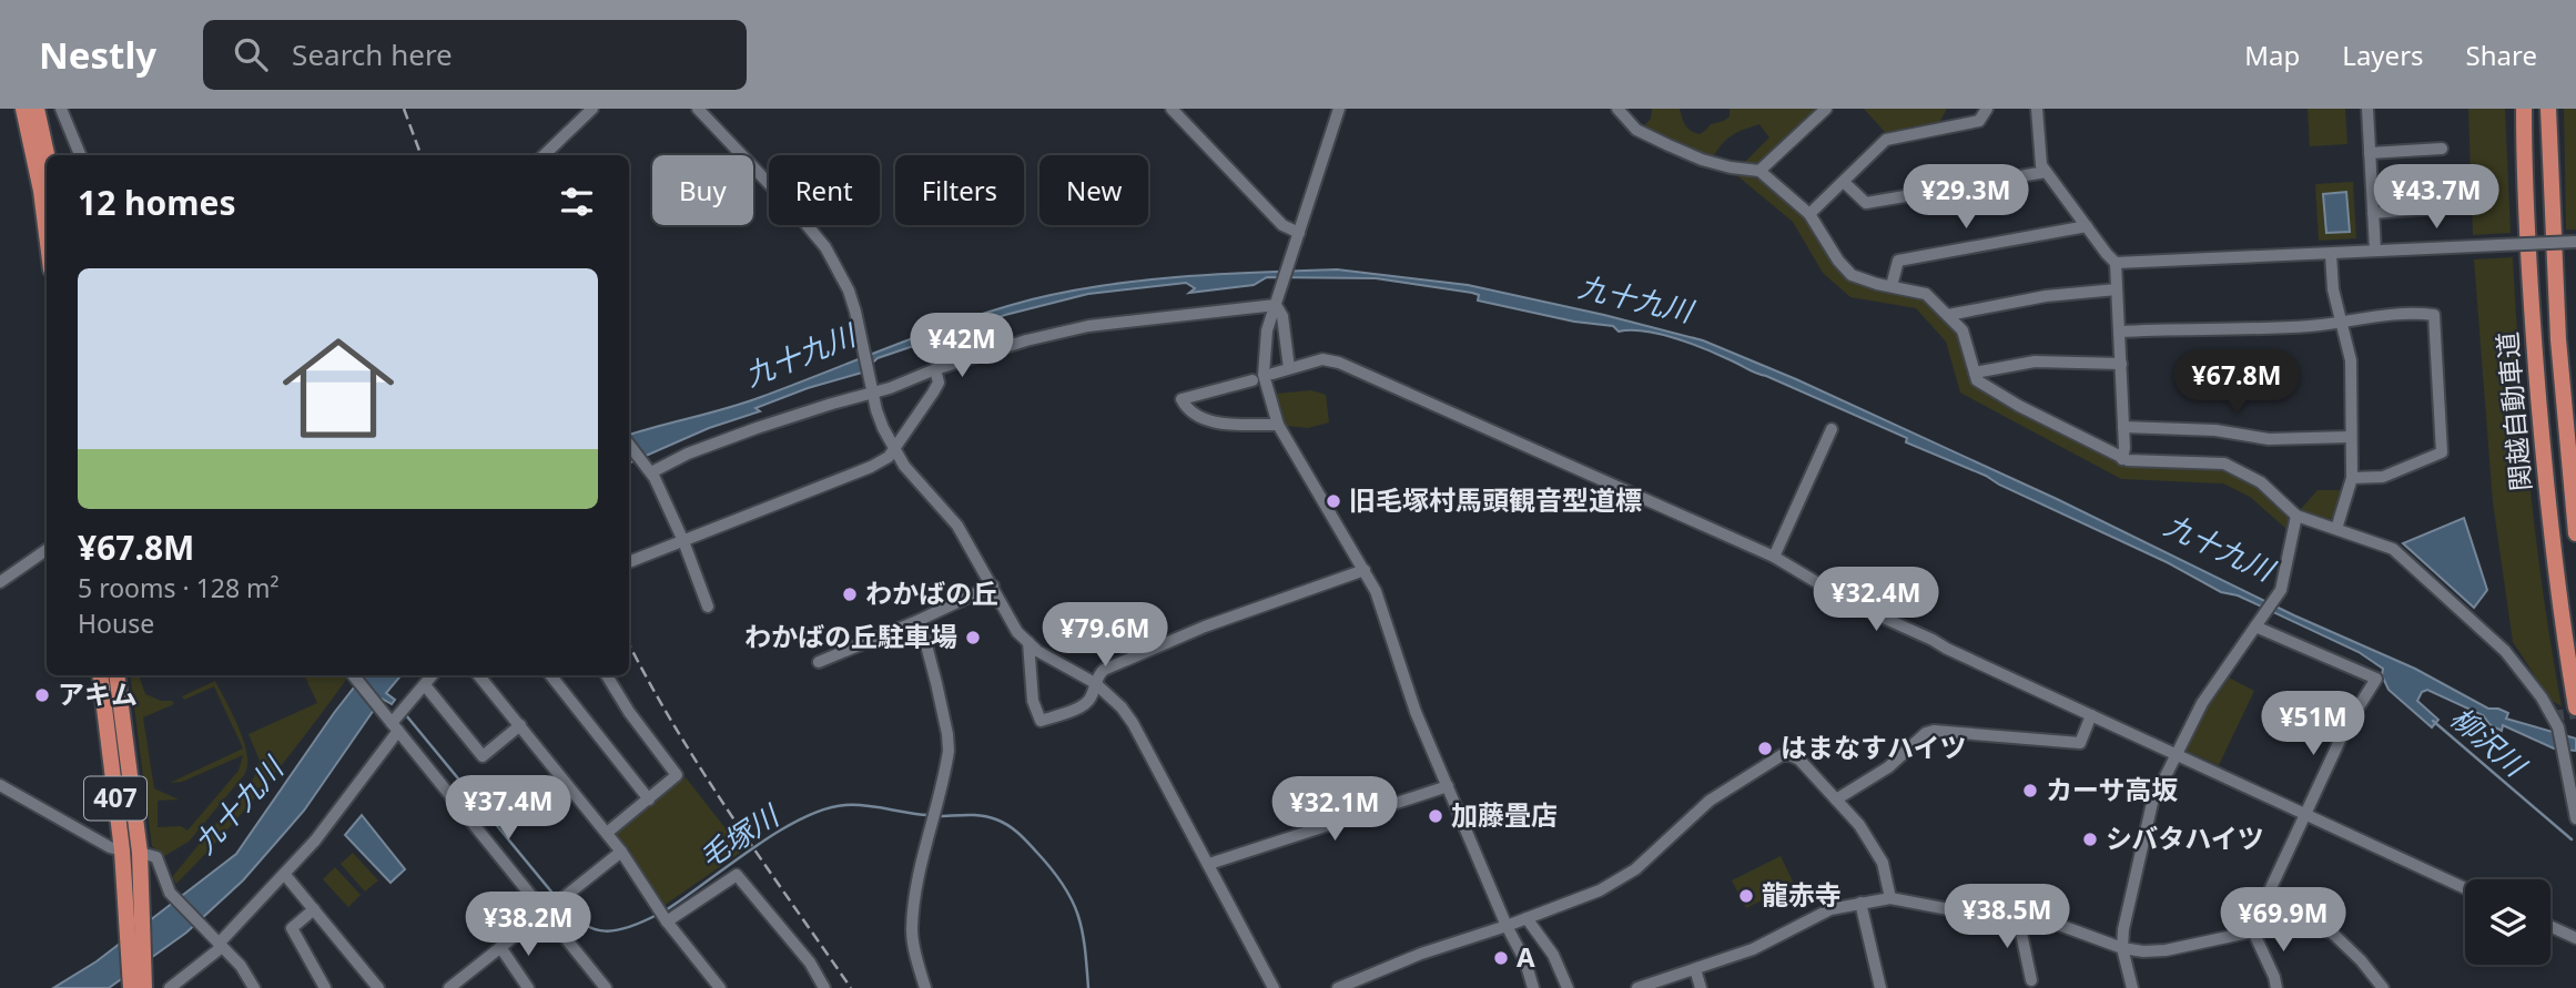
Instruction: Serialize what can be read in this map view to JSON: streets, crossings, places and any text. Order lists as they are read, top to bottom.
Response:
{
  "streets": {
    "highway": ["関越自動車道", "407"]
  },
  "water": ["九十九川", "柳沢川", "毛塚川"],
  "places": [
    "旧毛塚村馬頭観音型道標",
    "わかばの丘",
    "わかばの丘駐車場",
    "アキム",
    "はまなすハイツ",
    "カーサ高坂",
    "加藤畳店",
    "シバタハイツ",
    "龍赤寺",
    "A"
  ],
  "page": {
    "header": "Nestly",
    "search": "Search here",
    "nav": ["Map", "Layers", "Share"],
    "chip": [
      "Buy",
      "Rent",
      "Filters",
      "New"
    ],
    "heading": "12 homes",
    "price": [
      "¥29.3M",
      "¥43.7M",
      "¥42M",
      "¥67.8M",
      "¥32.4M",
      "¥79.6M",
      "¥51M",
      "¥37.4M",
      "¥32.1M",
      "¥38.5M",
      "¥69.9M",
      "¥38.2M"
    ],
    "list": [
      {
        "name": "¥67.8M",
        "note": "5 rooms · 128 m² · House"
      }
    ]
  }
}
